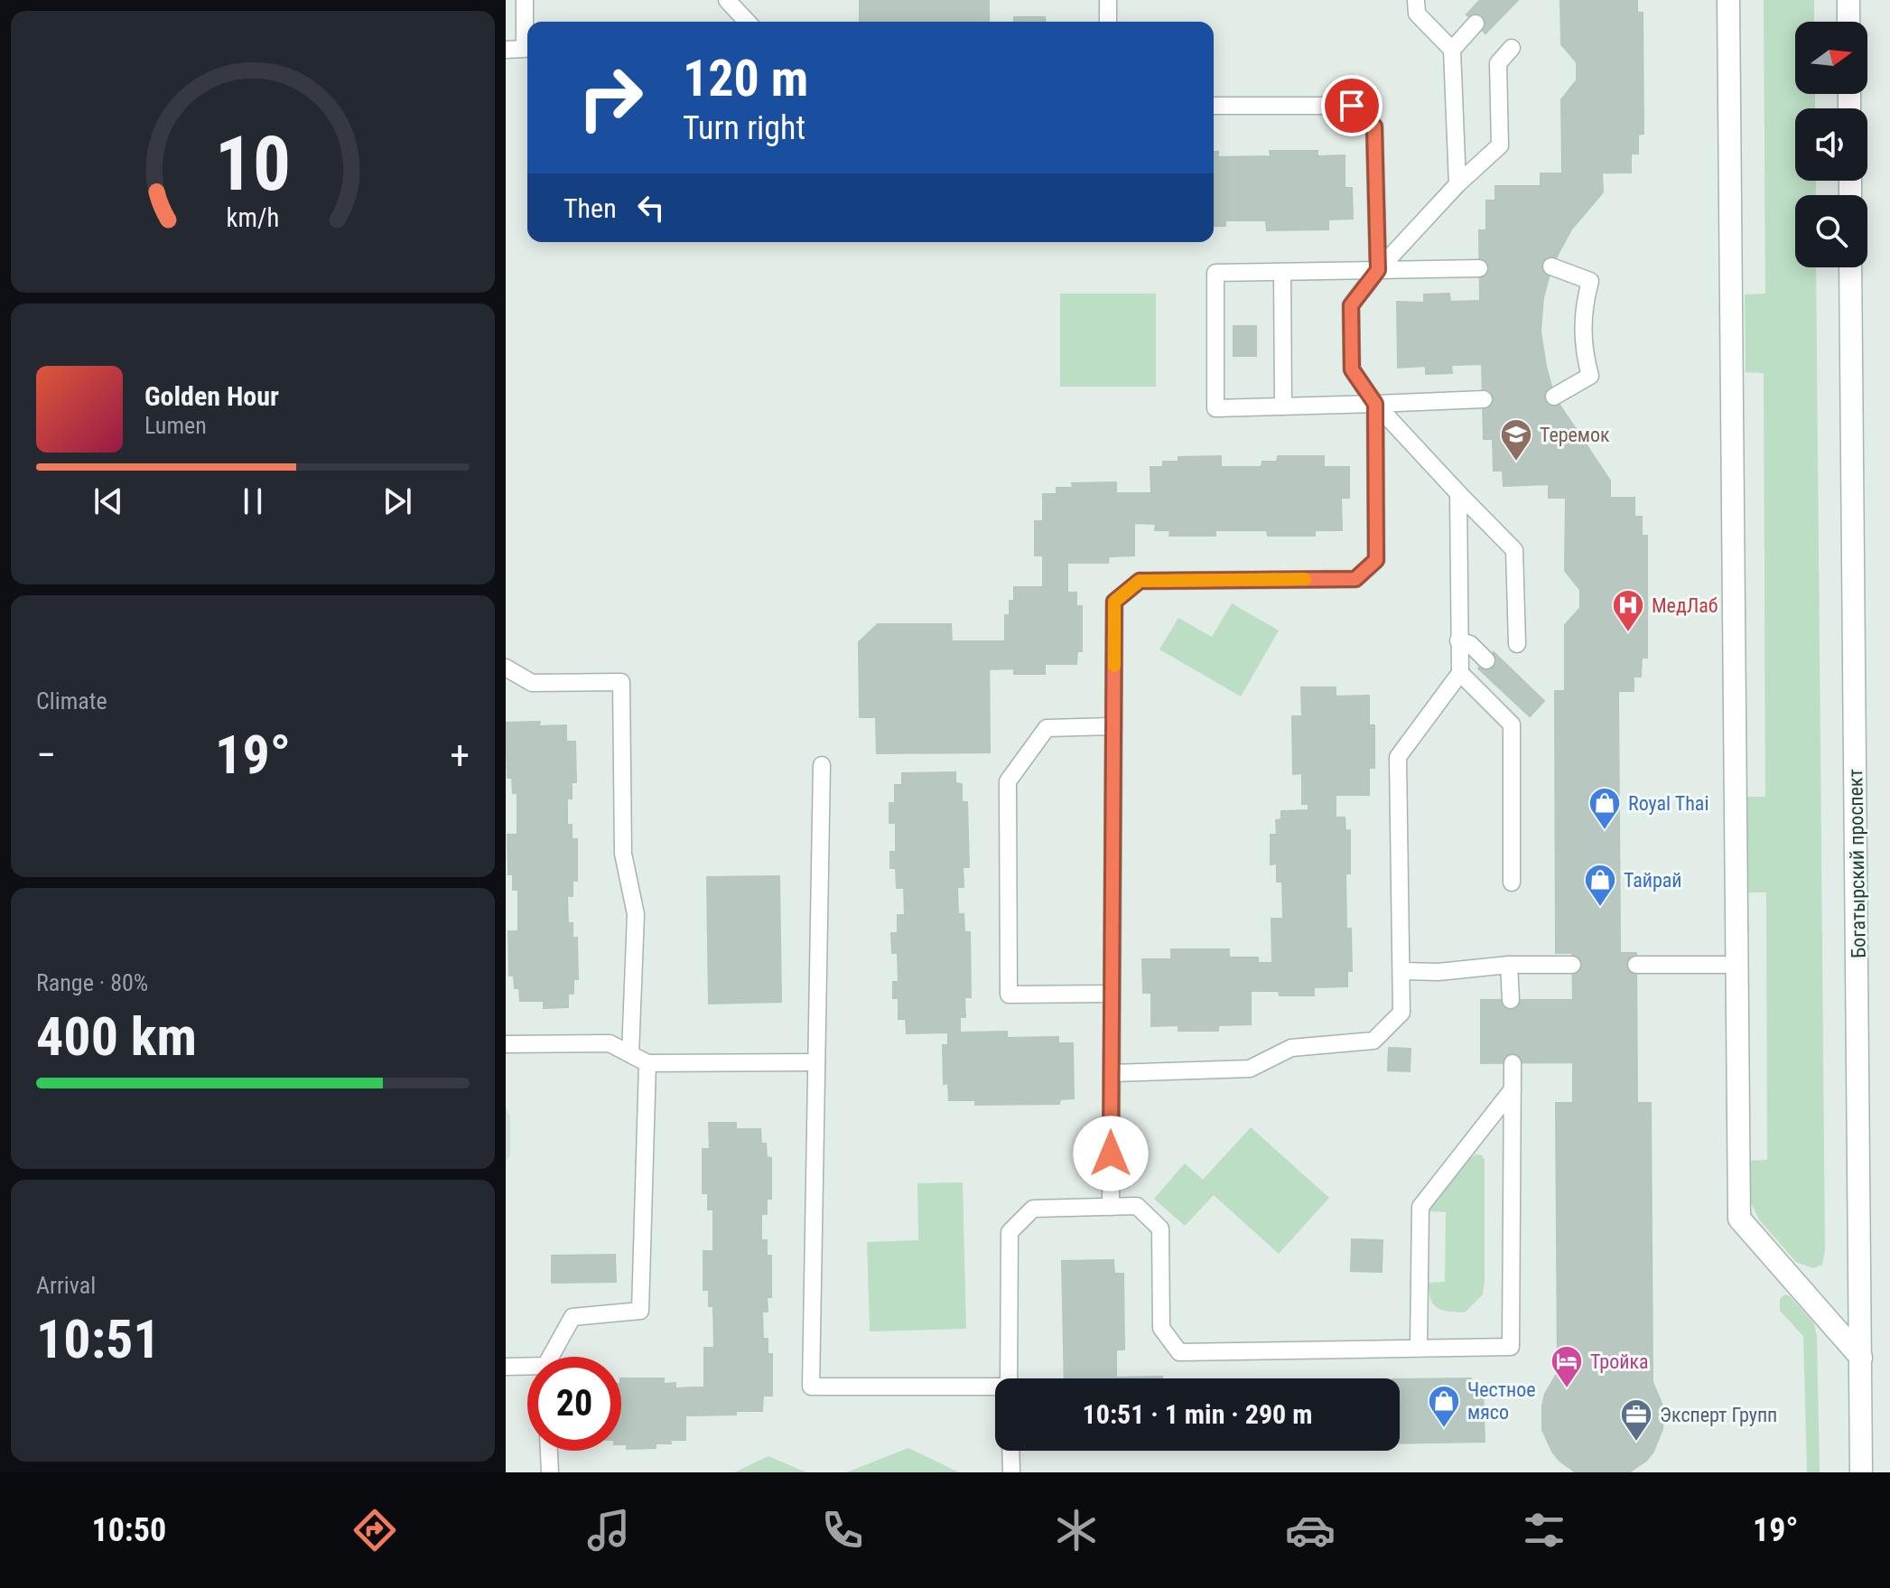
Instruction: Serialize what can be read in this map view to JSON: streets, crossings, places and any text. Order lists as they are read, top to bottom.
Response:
{
  "streets": {
    "street": ["Богатырский проспект"]
  },
  "places": {
    "school or university": ["Теремок"],
    "hospital": ["МедЛаб"],
    "shop": ["Royal Thai", "Тайрай", "Честное мясо"],
    "hotel": ["Тройка"],
    "office": ["Эксперт Групп"]
  },
  "north": "right",
  "page": {
    "turn": ["120 m", "Turn right"],
    "then": "Then",
    "song": ["Golden Hour", "Lumen"],
    "tile": [
      "Climate",
      ["Range · 80%", "400 km"],
      ["Arrival", "10:51"]
    ],
    "heat": ["−", "19°", "+"],
    "limit": "20",
    "trip": "10:51 · 1 min · 290 m",
    "tabs": ["10:50", "19°"],
    "gauge": ["10", "km/h"]
  }
}
